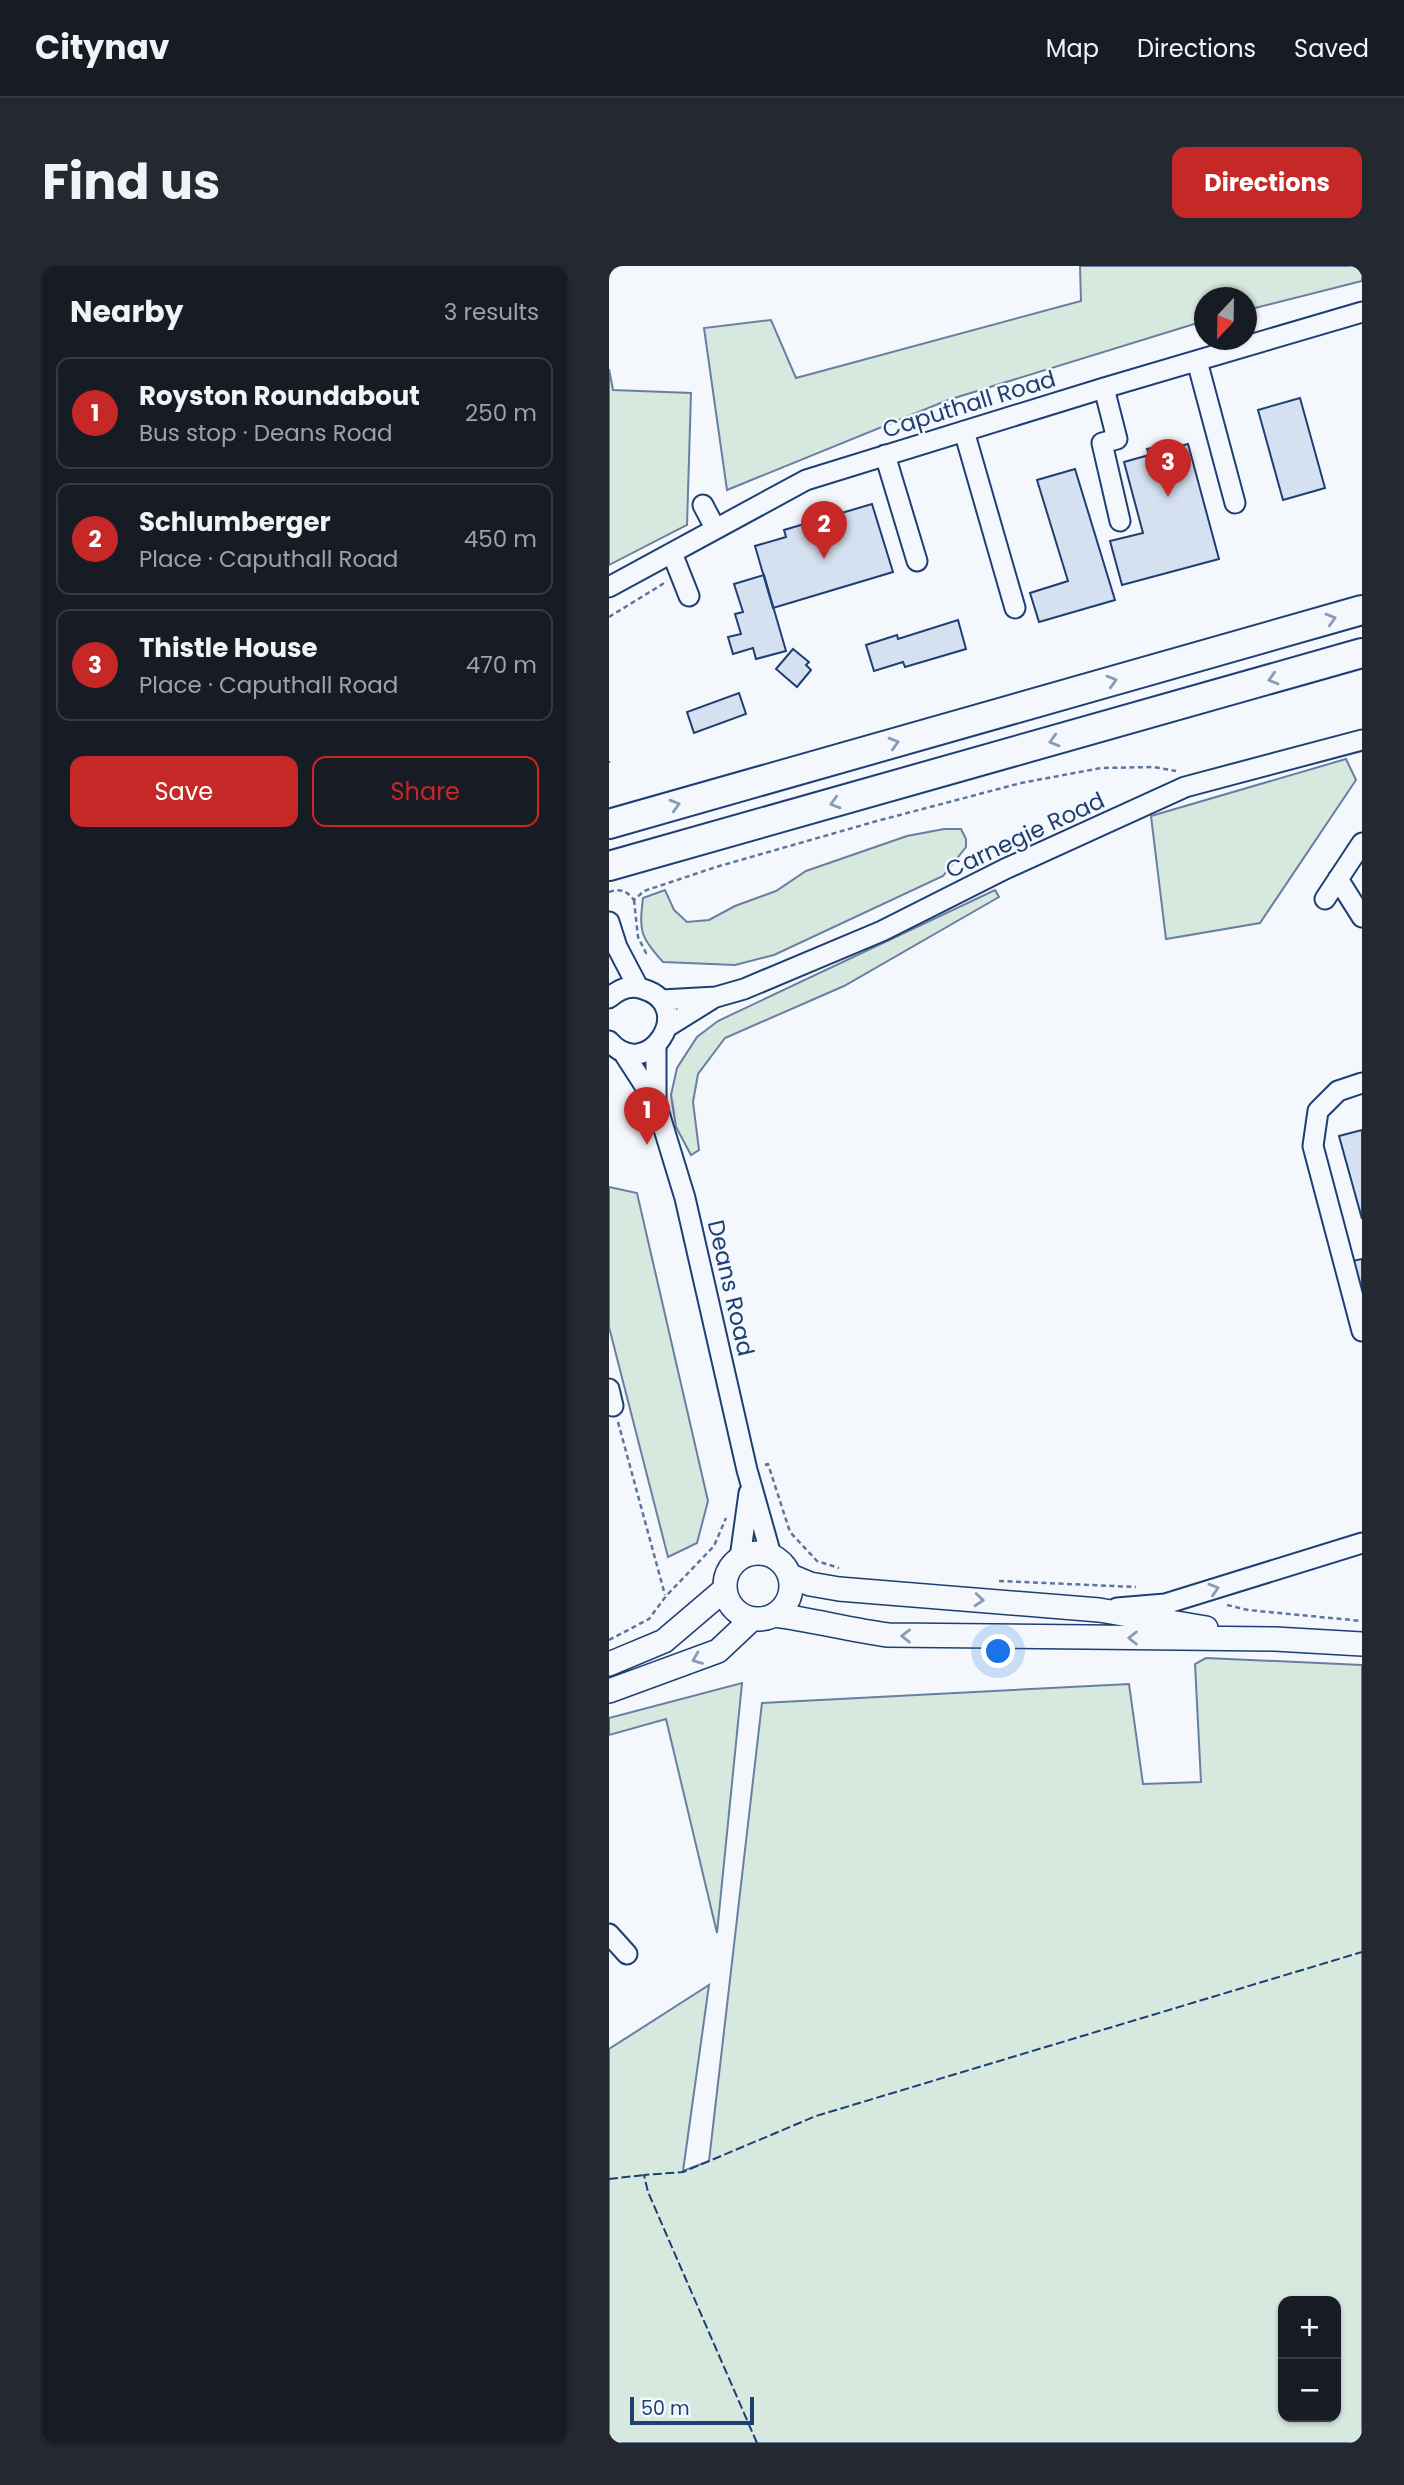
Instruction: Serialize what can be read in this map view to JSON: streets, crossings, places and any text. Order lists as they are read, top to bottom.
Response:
{
  "streets": {
    "street": ["Caputhall Road", "Carnegie Road", "Deans Road"]
  },
  "scale_bar": "50 m",
  "north": "bottom",
  "page": {
    "header": "Citynav",
    "nav": ["Map", "Directions", "Saved"],
    "title": "Find us",
    "buttons": [
      "Directions",
      ["Save", "Share"]
    ],
    "heading": ["Nearby", "3 results"],
    "list": [
      {
        "mark": "1",
        "name": "Royston Roundabout",
        "note": "Bus stop · Deans Road",
        "value": "250 m"
      },
      {
        "mark": "2",
        "name": "Schlumberger",
        "note": "Place · Caputhall Road",
        "value": "450 m"
      },
      {
        "mark": "3",
        "name": "Thistle House",
        "note": "Place · Caputhall Road",
        "value": "470 m"
      }
    ],
    "pins": ["3", "2", "1"],
    "map_buttons": ["+", "−"],
    "scale": "50 m"
  }
}
